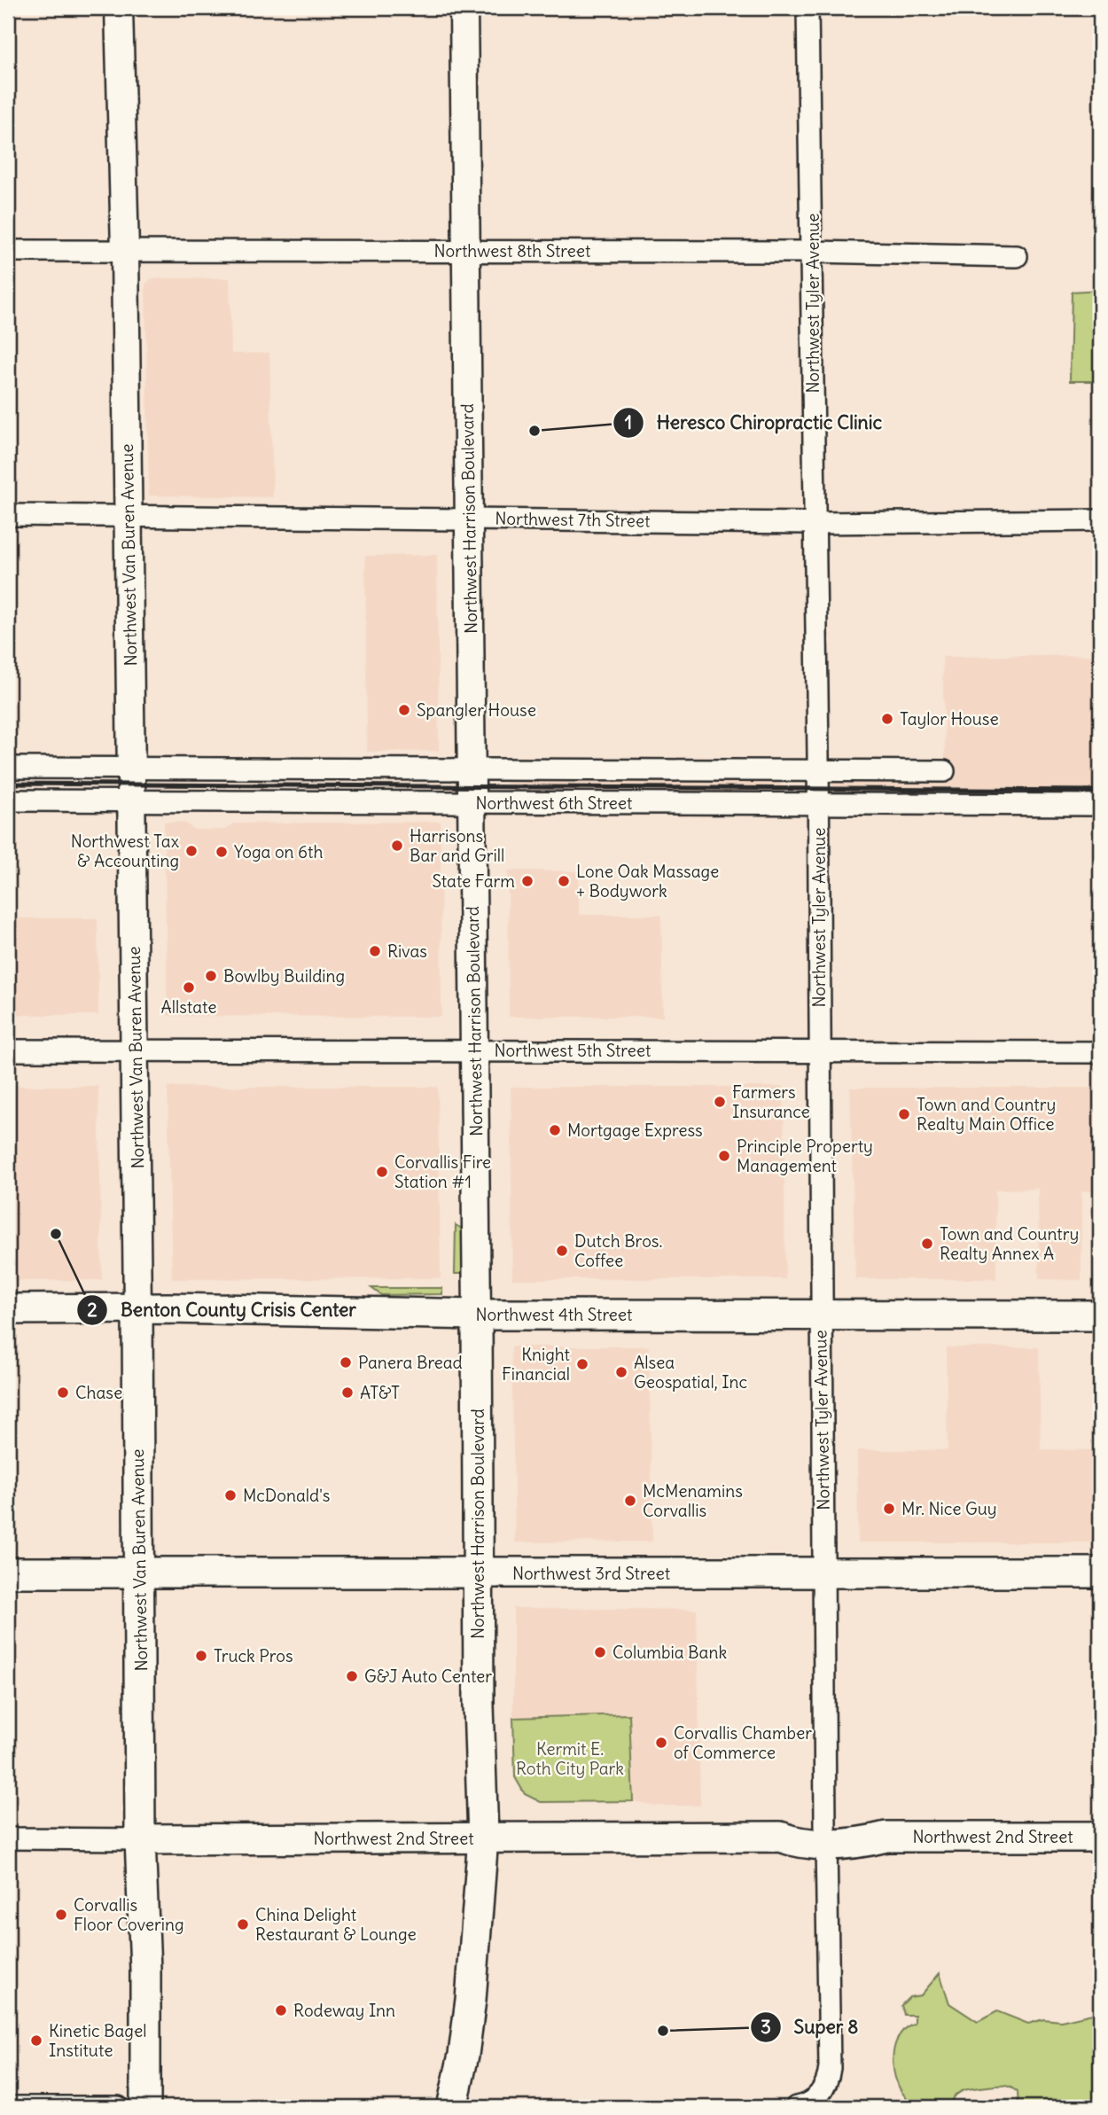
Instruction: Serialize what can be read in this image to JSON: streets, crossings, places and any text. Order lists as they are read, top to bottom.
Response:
{
  "streets": {
    "highway": [
      "Northwest Harrison Boulevard",
      "Northwest Van Buren Avenue",
      "Northwest 4th Street",
      "Northwest 3rd Street",
      "Northwest 2nd Street"
    ],
    "street": [
      "Northwest 8th Street",
      "Northwest Tyler Avenue",
      "Northwest 7th Street",
      "Northwest 6th Street",
      "Northwest 5th Street"
    ]
  },
  "crossings": [
    ["Northwest 8th Street", "Northwest Tyler Avenue"],
    ["Northwest 8th Street", "Northwest Harrison Boulevard"],
    ["Northwest 8th Street", "Northwest Van Buren Avenue"],
    ["Northwest Tyler Avenue", "Northwest 7th Street"],
    ["Northwest Tyler Avenue", "Northwest 6th Street"],
    ["Northwest Tyler Avenue", "Northwest 5th Street"],
    ["Northwest Tyler Avenue", "Northwest 4th Street"],
    ["Northwest Tyler Avenue", "Northwest 3rd Street"],
    ["Northwest Tyler Avenue", "Northwest 2nd Street"],
    ["Northwest Harrison Boulevard", "Northwest 7th Street"],
    ["Northwest Harrison Boulevard", "Northwest 6th Street"],
    ["Northwest Harrison Boulevard", "Northwest 5th Street"],
    ["Northwest Harrison Boulevard", "Northwest 4th Street"],
    ["Northwest Harrison Boulevard", "Northwest 3rd Street"],
    ["Northwest Harrison Boulevard", "Northwest 2nd Street"],
    ["Northwest 7th Street", "Northwest Van Buren Avenue"],
    ["Northwest Van Buren Avenue", "Northwest 6th Street"],
    ["Northwest Van Buren Avenue", "Northwest 5th Street"],
    ["Northwest Van Buren Avenue", "Northwest 4th Street"],
    ["Northwest Van Buren Avenue", "Northwest 3rd Street"],
    ["Northwest Van Buren Avenue", "Northwest 2nd Street"]
  ],
  "parks": ["Kermit E. Roth City Park"],
  "places": [
    "Heresco Chiropractic Clinic",
    "Spangler House",
    "Taylor House",
    "Harrisons Bar and Grill",
    "Northwest Tax & Accounting",
    "Yoga on 6th",
    "State Farm",
    "Lone Oak Massage + Bodywork",
    "Rivas",
    "Bowlby Building",
    "Allstate",
    "Farmers Insurance",
    "Town and Country Realty Main Office",
    "Mortgage Express",
    "Principle Property Management",
    "Corvallis Fire Station #1",
    "Benton County Crisis Center",
    "Town and Country Realty Annex A",
    "Dutch Bros. Coffee",
    "Panera Bread",
    "Knight Financial",
    "Alsea Geospatial, Inc",
    "Chase",
    "AT&T",
    "McDonald's",
    "McMenamins Corvallis",
    "Mr. Nice Guy",
    "Columbia Bank",
    "Truck Pros",
    "G&J Auto Center",
    "Corvallis Chamber of Commerce",
    "Corvallis Floor Covering",
    "China Delight Restaurant & Lounge",
    "Rodeway Inn",
    "Super 8",
    "Kinetic Bagel Institute"
  ]
}
